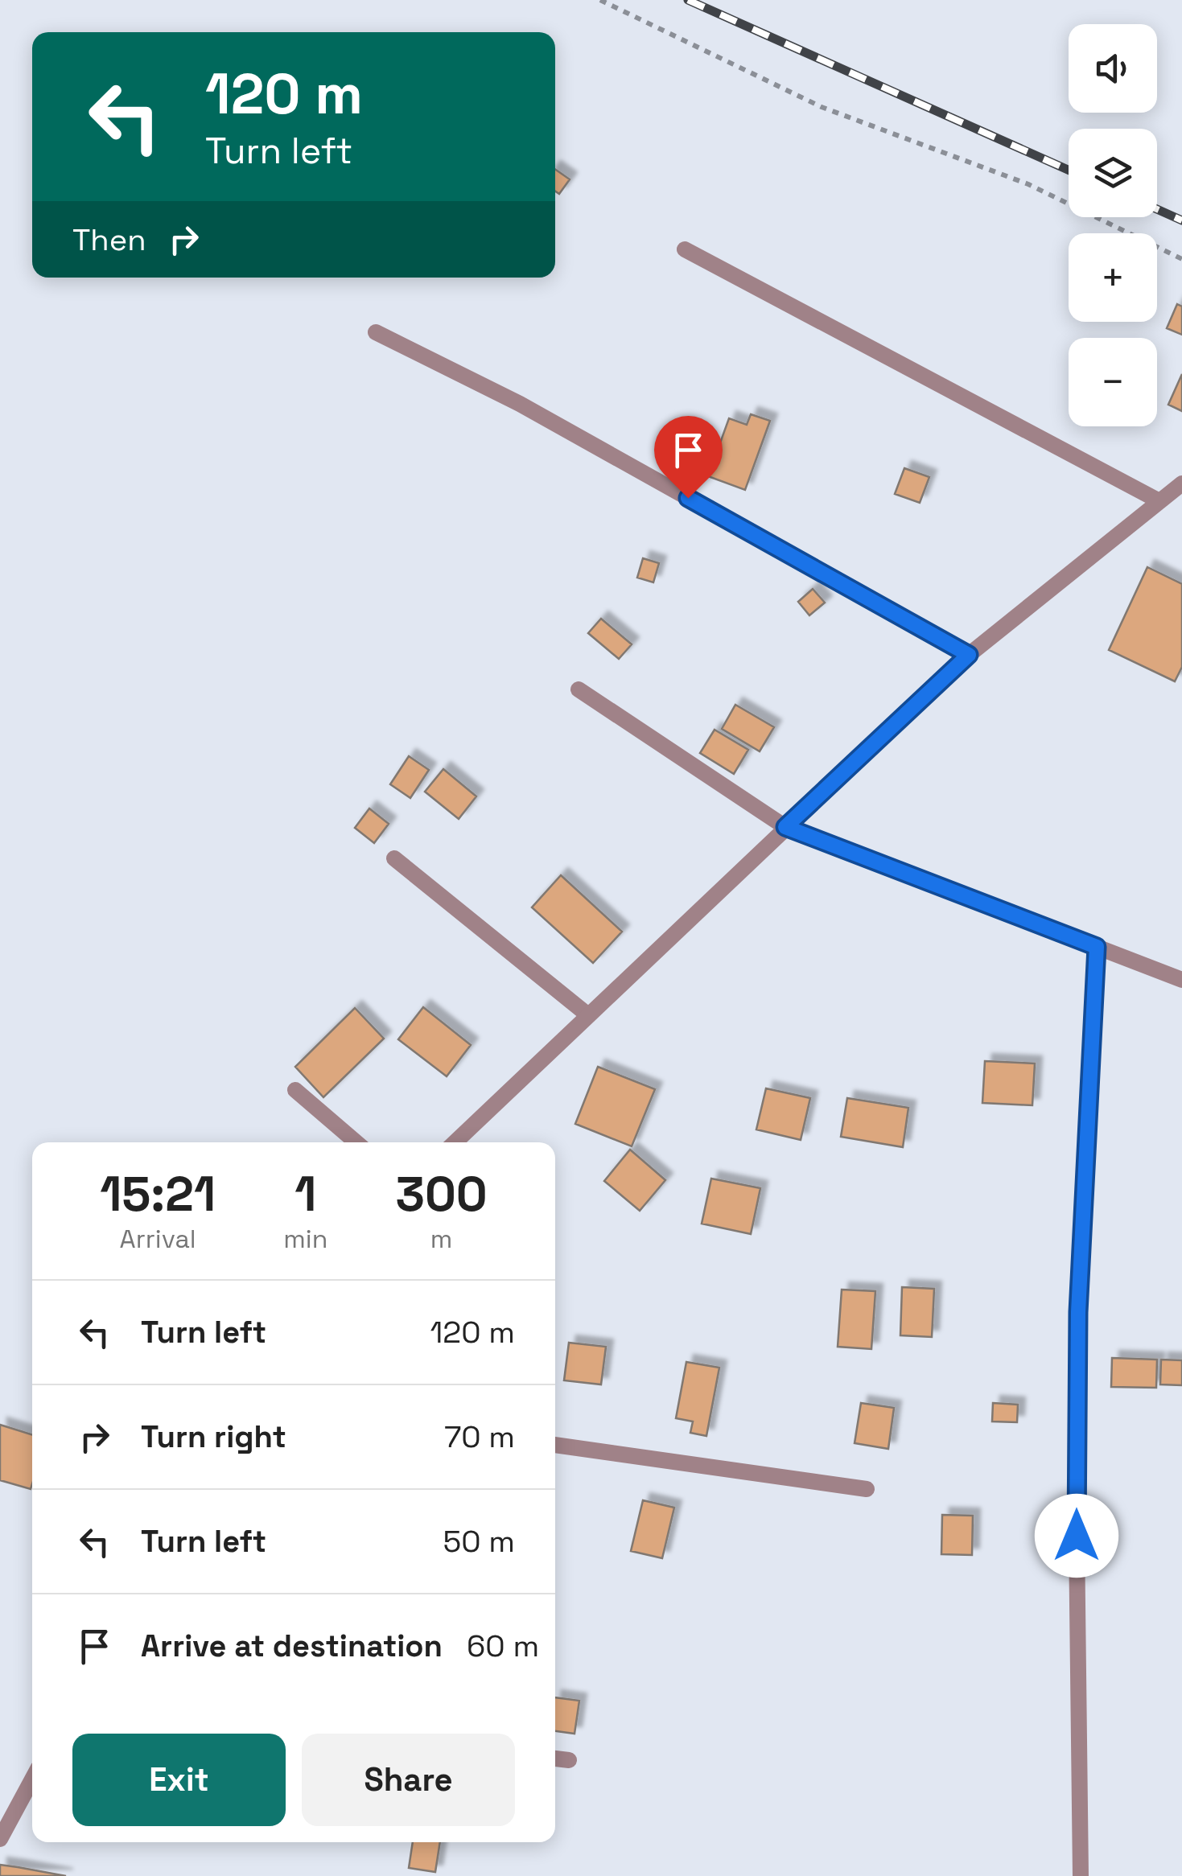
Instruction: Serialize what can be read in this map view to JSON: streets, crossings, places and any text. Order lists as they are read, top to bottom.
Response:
{
  "page": {
    "map_buttons": ["+", "−"],
    "turn": ["120 m", "Turn left"],
    "then": "Then",
    "eta": [
      "15:21",
      "Arrival",
      "1",
      "min",
      "300",
      "m"
    ],
    "list": [
      {
        "name": "Turn left",
        "value": "120 m"
      },
      {
        "name": "Turn right",
        "value": "70 m"
      },
      {
        "name": "Turn left",
        "value": "50 m"
      },
      {
        "name": "Arrive at destination",
        "value": "60 m"
      }
    ],
    "buttons": ["Exit", "Share"]
  }
}
